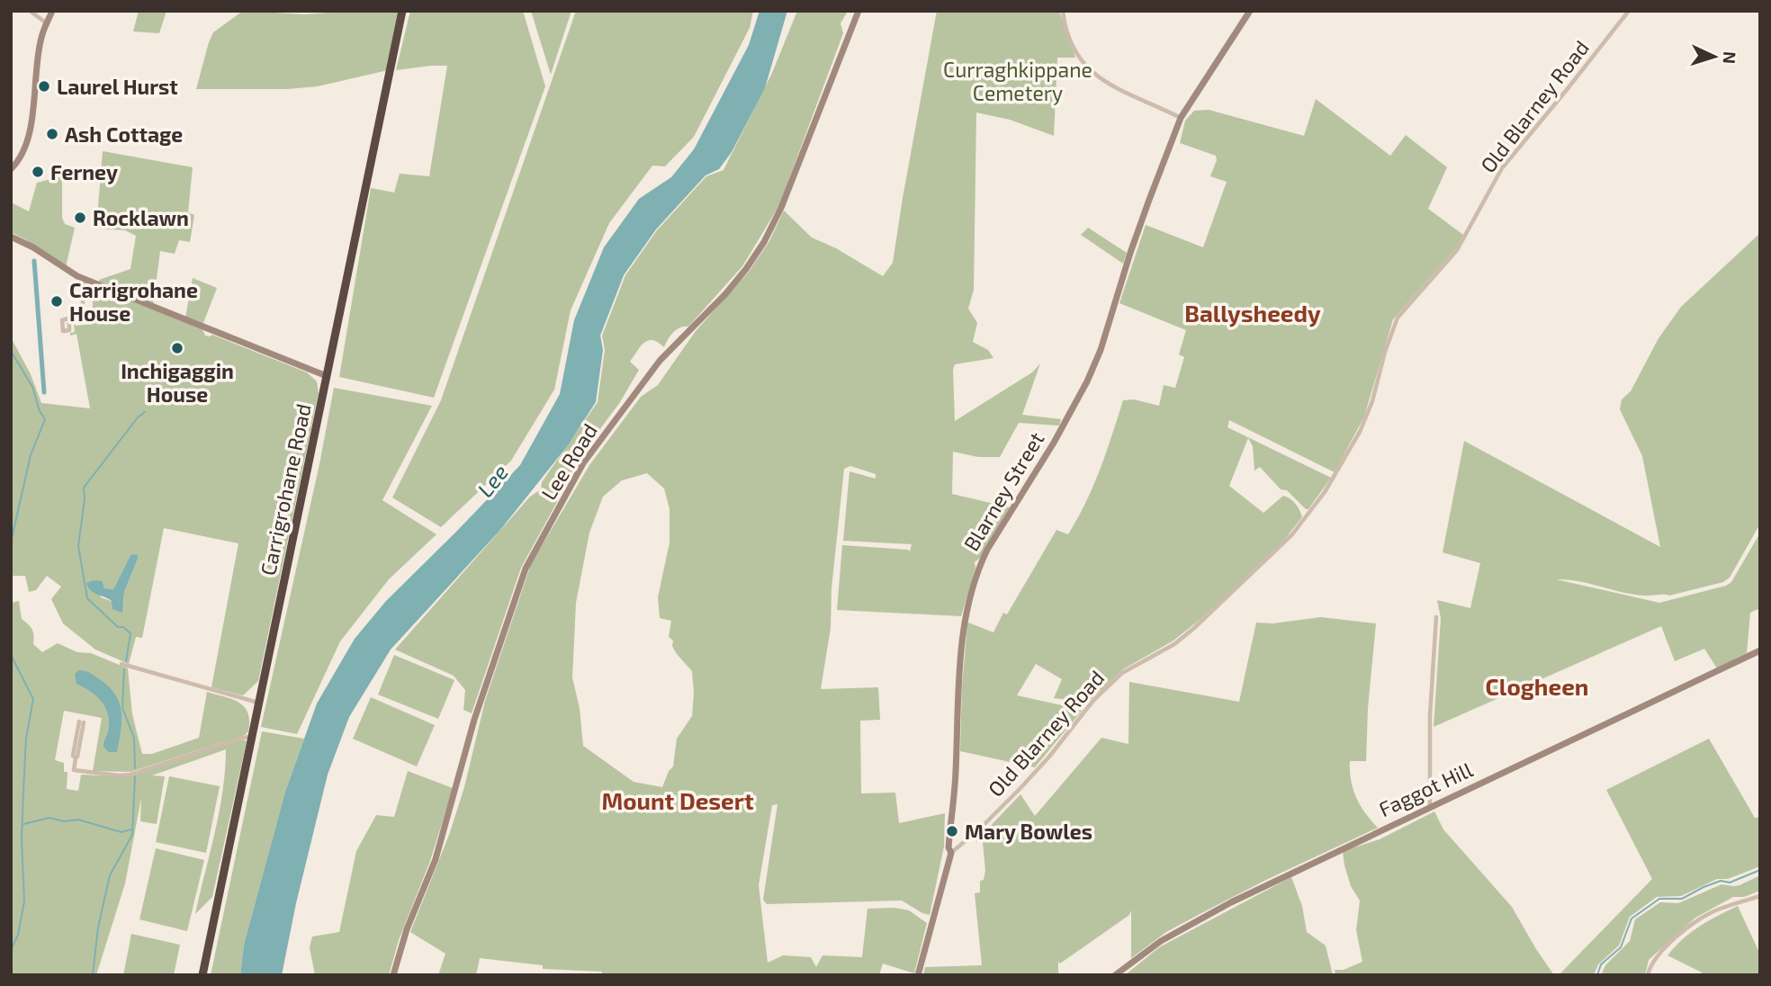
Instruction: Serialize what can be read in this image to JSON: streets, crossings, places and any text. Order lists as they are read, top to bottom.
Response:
{
  "streets": {
    "highway": ["Carrigrohane Road"],
    "street": [
      "Old Blarney Road",
      "Lee Road",
      "Blarney Street",
      "Faggot Hill"
    ]
  },
  "crossings": [
    ["Old Blarney Road", "Blarney Street"]
  ],
  "districts": ["Ballysheedy", "Clogheen", "Mount Desert"],
  "water": ["Lee"],
  "parks": ["Curraghkippane Cemetery"],
  "places": [
    "Laurel Hurst",
    "Ash Cottage",
    "Ferney",
    "Rocklawn",
    "Carrigrohane House",
    "Inchigaggin House",
    "Mary Bowles"
  ],
  "north": "right"
}
